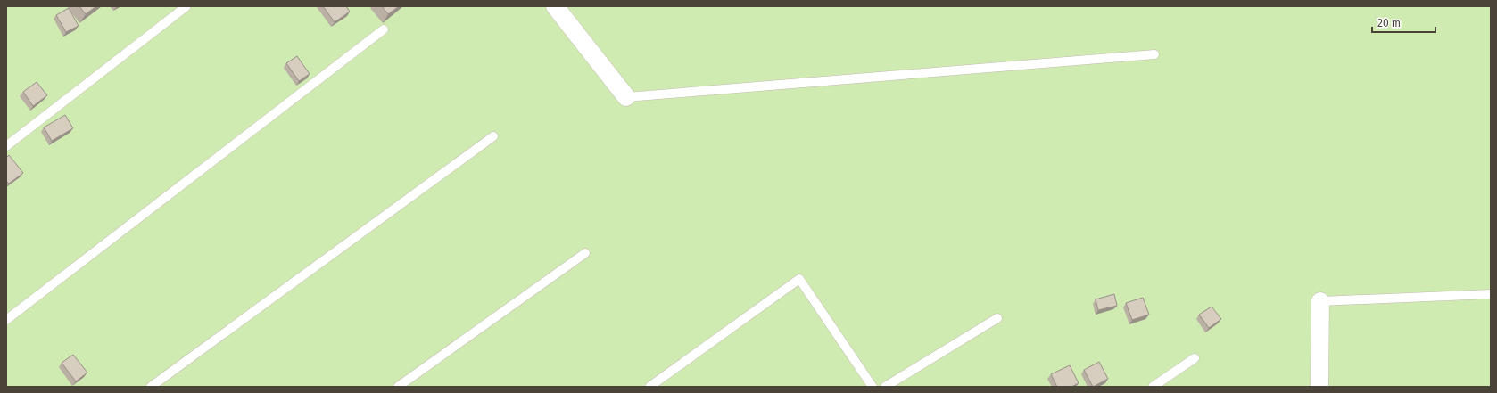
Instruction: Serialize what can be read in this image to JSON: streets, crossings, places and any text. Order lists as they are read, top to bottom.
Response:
{
  "scale_bar": "20 m"
}
